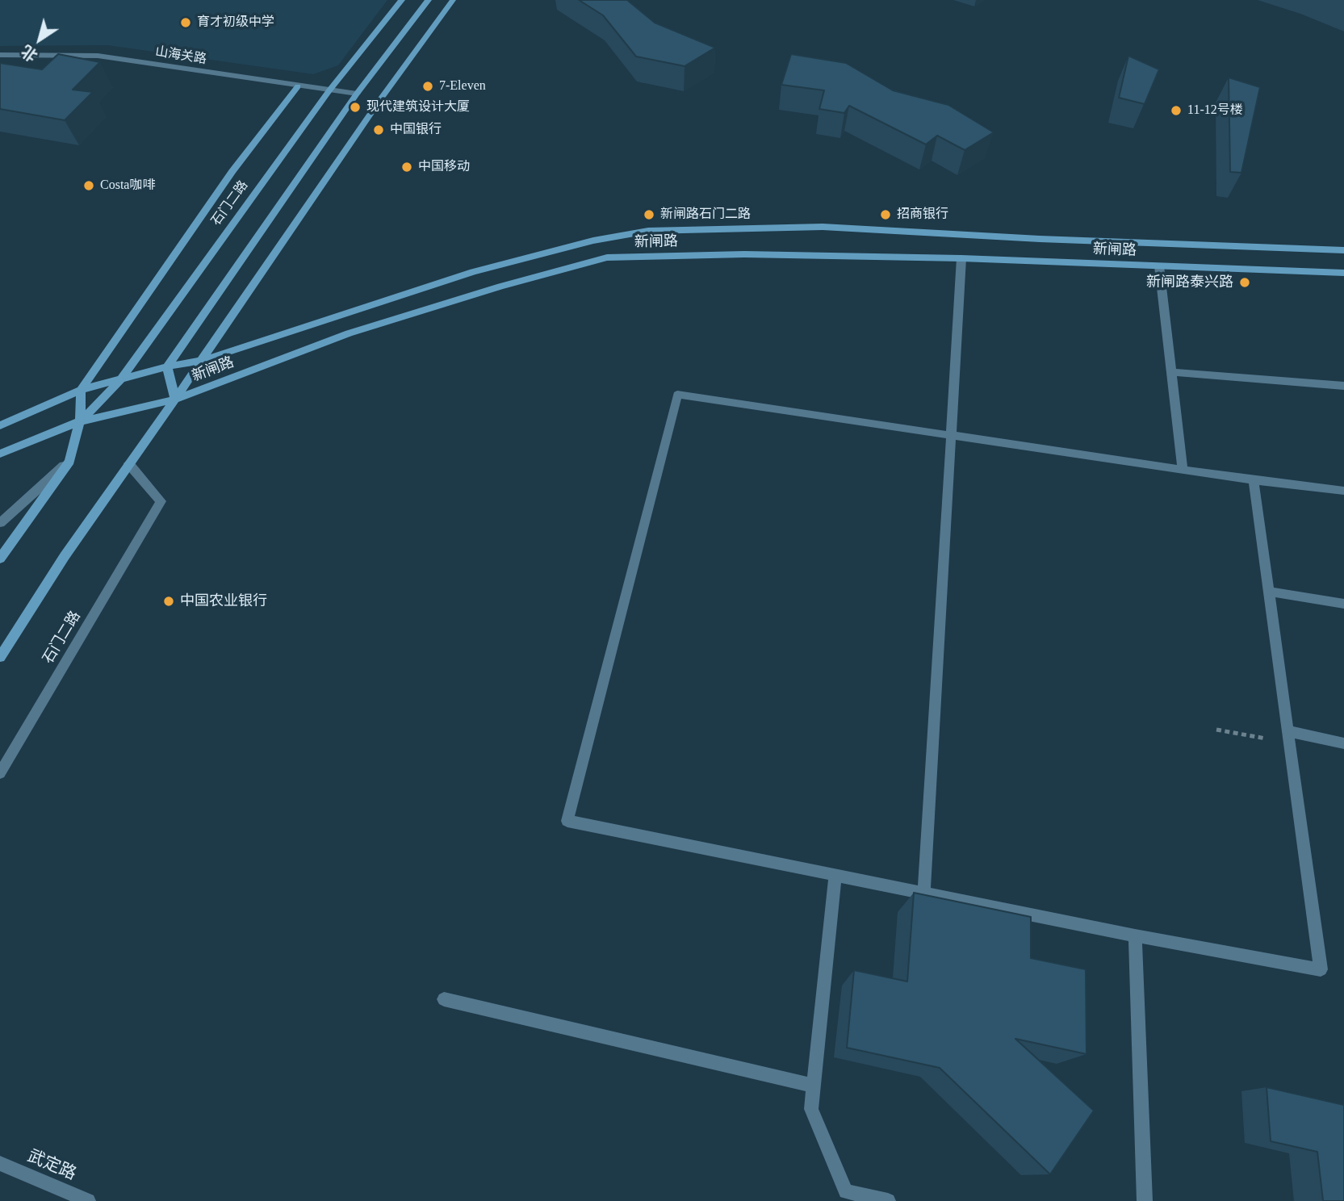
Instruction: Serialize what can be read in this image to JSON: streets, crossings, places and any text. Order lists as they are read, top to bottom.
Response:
{
  "streets": {
    "main road": ["石门二路", "新闸路"],
    "street": ["山海关路", "武定路"]
  },
  "crossings": [
    ["山海关路", "石门二路"],
    ["石门二路", "新闸路"]
  ],
  "places": [
    "育才初级中学",
    "7-Eleven",
    "现代建筑设计大厦",
    "11-12号楼",
    "中国银行",
    "中国移动",
    "Costa咖啡",
    "新闸路石门二路",
    "招商银行",
    "新闸路泰兴路",
    "中国农业银行"
  ],
  "north": "bottom left"
}
